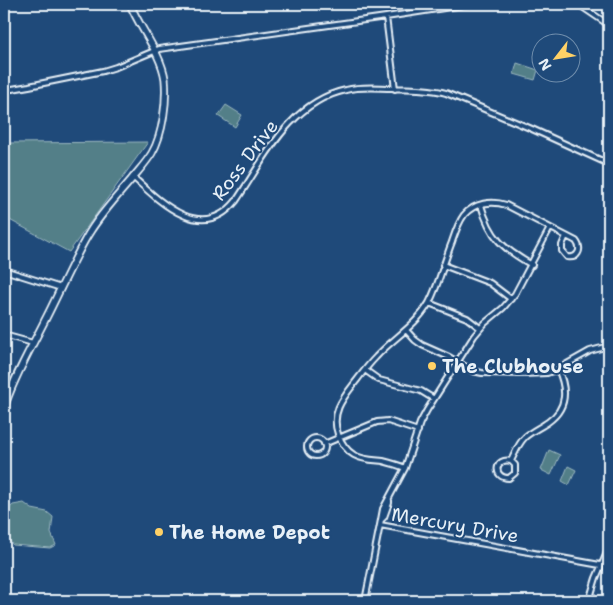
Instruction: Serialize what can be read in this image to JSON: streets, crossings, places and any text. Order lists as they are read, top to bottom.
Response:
{
  "streets": {
    "street": ["Ross Drive", "Mercury Drive"]
  },
  "places": ["The Clubhouse", "The Home Depot"],
  "north": "bottom left"
}
